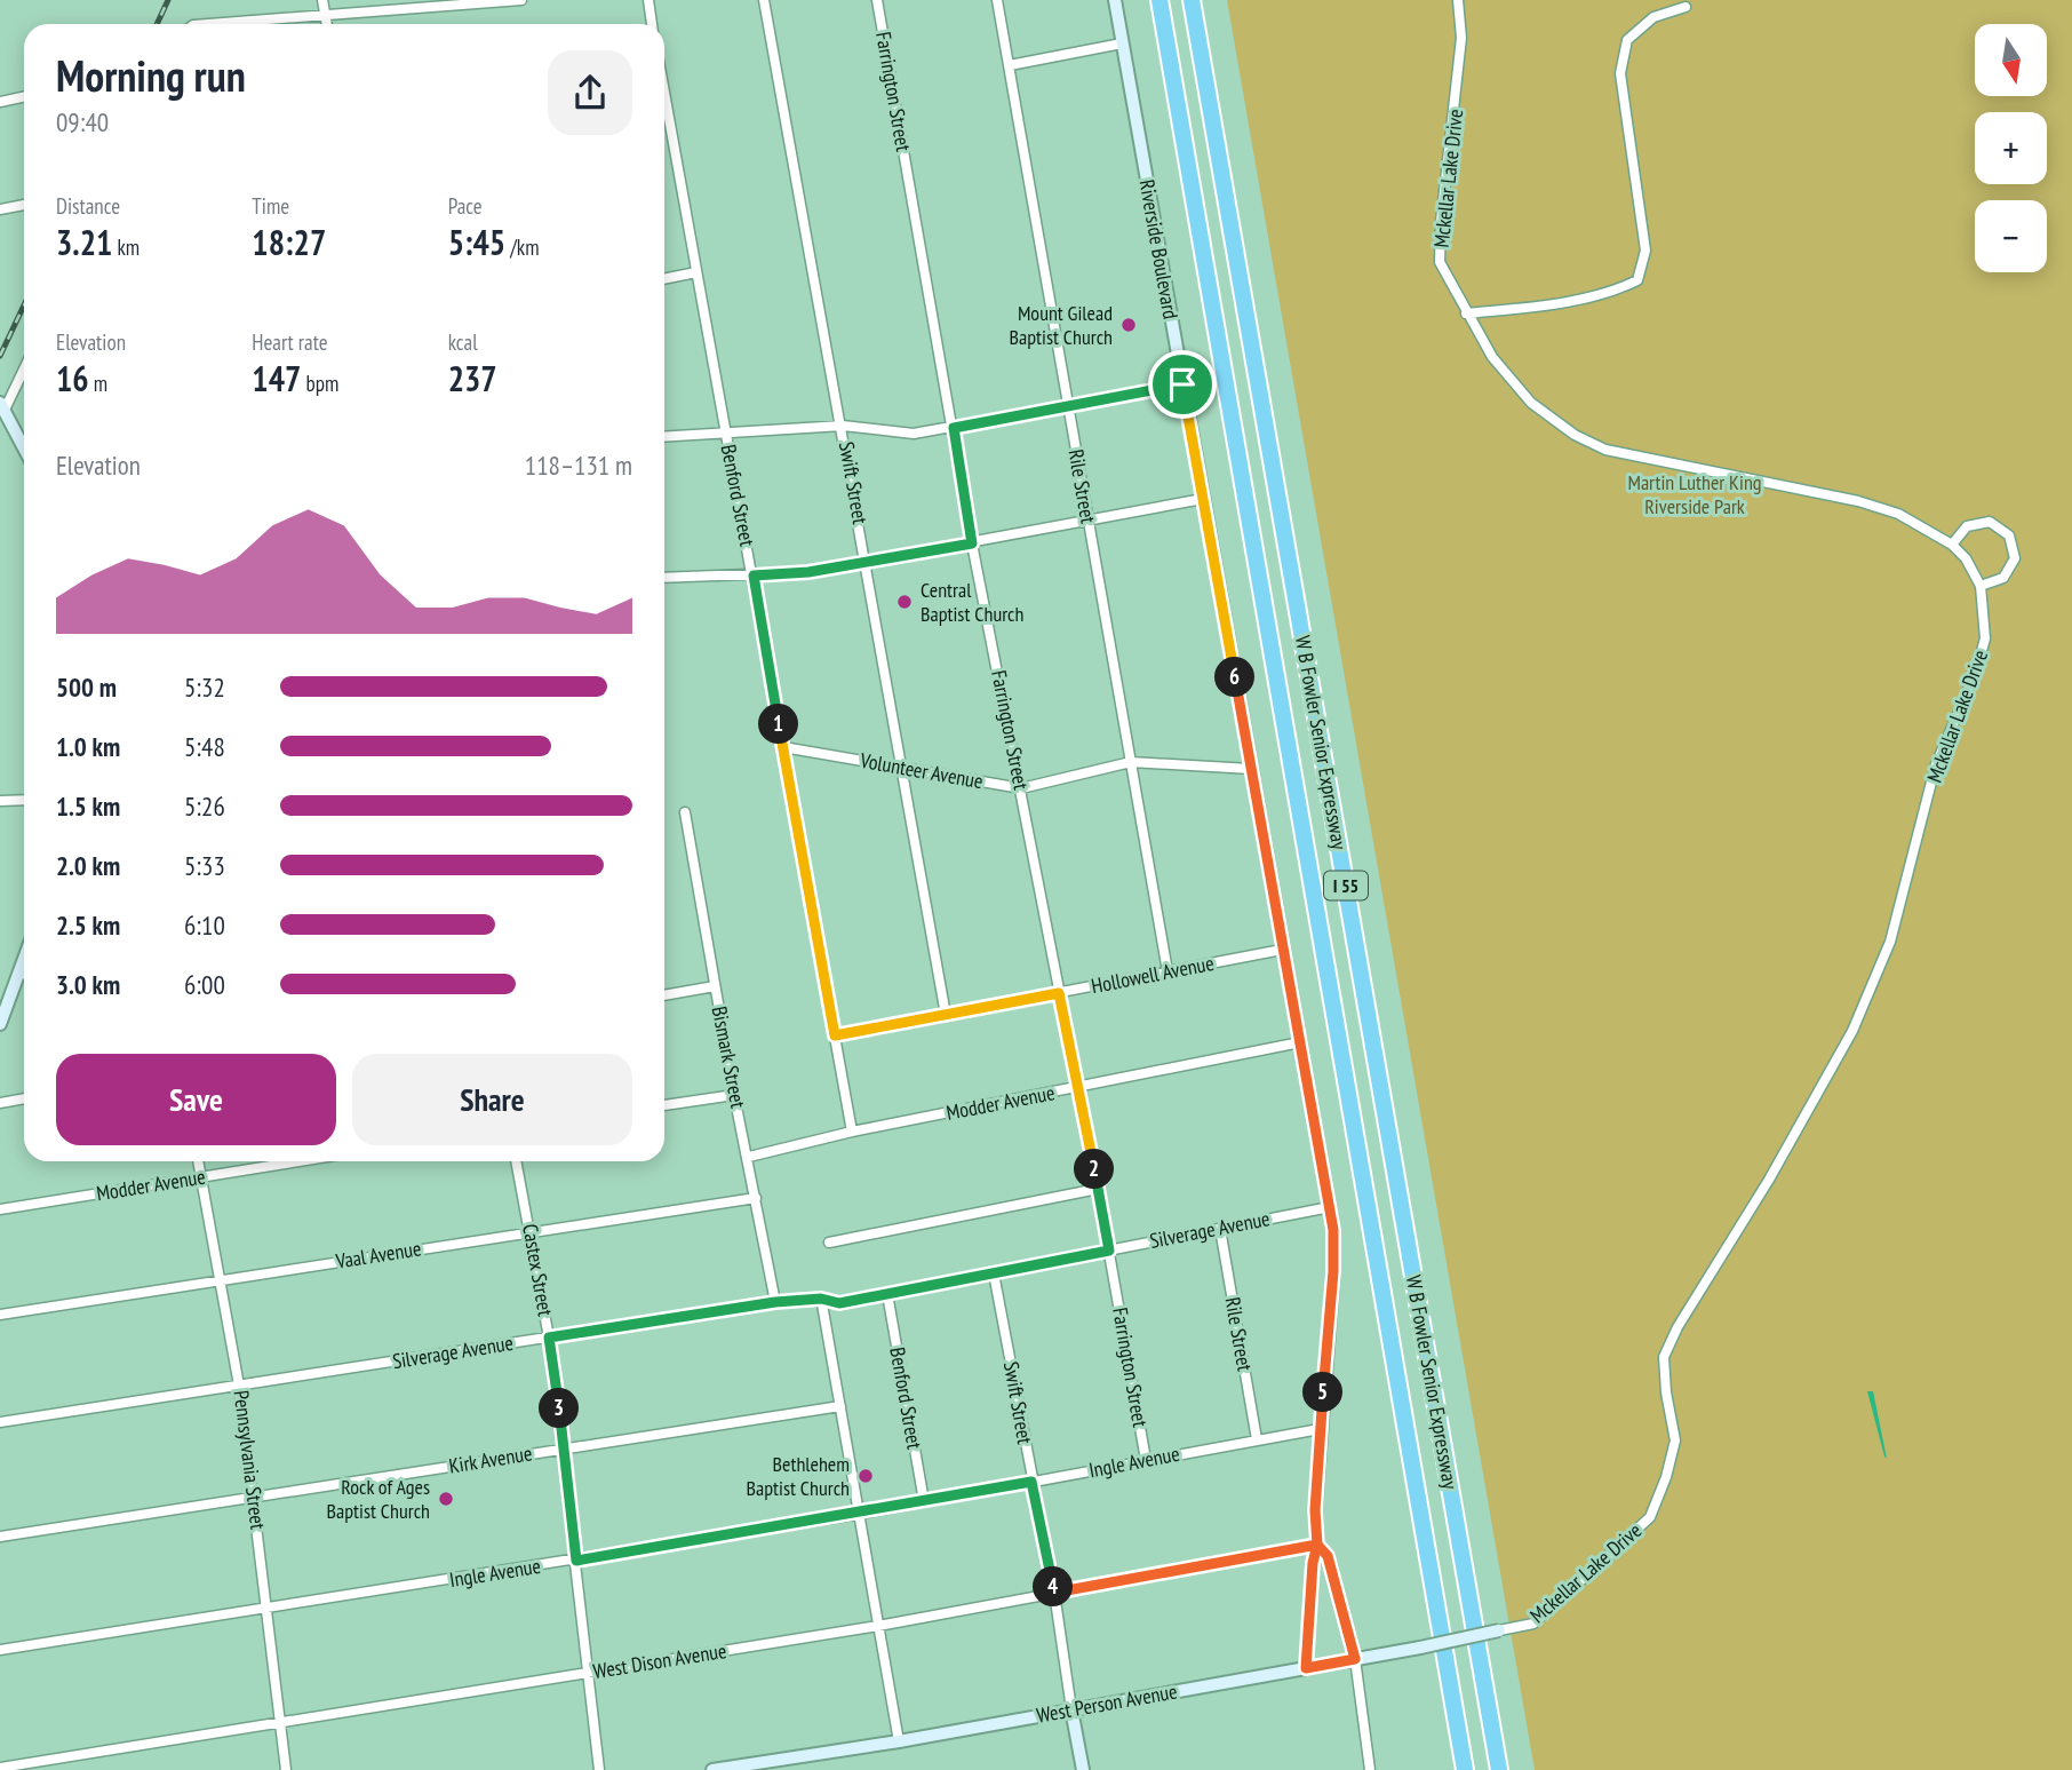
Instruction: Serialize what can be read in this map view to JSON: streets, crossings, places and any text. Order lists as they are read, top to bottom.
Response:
{
  "streets": {
    "highway": ["W B Fowler Senior Expressway", "I 55"],
    "street": [
      "Farrington Street",
      "Mckellar Lake Drive",
      "Riverside Boulevard",
      "Swift Street",
      "Rile Street",
      "Benford Street",
      "Volunteer Avenue",
      "Hollowell Avenue",
      "Bismark Street",
      "Modder Avenue",
      "Silverage Avenue",
      "Vaal Avenue",
      "Castex Street",
      "Pennsylvania Street",
      "Kirk Avenue",
      "Ingle Avenue",
      "West Dison Avenue",
      "West Person Avenue"
    ]
  },
  "crossings": [
    ["Farrington Street", "Volunteer Avenue"],
    ["Farrington Street", "Hollowell Avenue"],
    ["Farrington Street", "Modder Avenue"],
    ["Farrington Street", "Silverage Avenue"],
    ["Farrington Street", "Ingle Avenue"],
    ["Mckellar Lake Drive", "West Person Avenue"],
    ["Riverside Boulevard", "Volunteer Avenue"],
    ["Riverside Boulevard", "Hollowell Avenue"],
    ["Riverside Boulevard", "Modder Avenue"],
    ["Riverside Boulevard", "Silverage Avenue"],
    ["Riverside Boulevard", "Ingle Avenue"],
    ["Riverside Boulevard", "West Dison Avenue"],
    ["Riverside Boulevard", "West Person Avenue"],
    ["Swift Street", "Volunteer Avenue"],
    ["Swift Street", "Hollowell Avenue"],
    ["Swift Street", "Silverage Avenue"],
    ["Swift Street", "Ingle Avenue"],
    ["Swift Street", "West Dison Avenue"],
    ["Swift Street", "West Person Avenue"],
    ["Rile Street", "Volunteer Avenue"],
    ["Rile Street", "Hollowell Avenue"],
    ["Rile Street", "Silverage Avenue"],
    ["Rile Street", "Ingle Avenue"],
    ["Benford Street", "Volunteer Avenue"],
    ["Benford Street", "Hollowell Avenue"],
    ["Benford Street", "Modder Avenue"],
    ["Benford Street", "Silverage Avenue"],
    ["Benford Street", "Ingle Avenue"],
    ["Bismark Street", "Modder Avenue"],
    ["Bismark Street", "Silverage Avenue"],
    ["Bismark Street", "Vaal Avenue"],
    ["Modder Avenue", "Pennsylvania Street"],
    ["Silverage Avenue", "Castex Street"],
    ["Silverage Avenue", "Pennsylvania Street"],
    ["Vaal Avenue", "Castex Street"],
    ["Vaal Avenue", "Pennsylvania Street"],
    ["Castex Street", "Kirk Avenue"],
    ["Castex Street", "Ingle Avenue"],
    ["Castex Street", "West Dison Avenue"],
    ["Pennsylvania Street", "Kirk Avenue"],
    ["Pennsylvania Street", "Ingle Avenue"],
    ["Pennsylvania Street", "West Dison Avenue"]
  ],
  "parks": ["Martin Luther King Riverside Park"],
  "places": [
    "Mount Gilead Baptist Church",
    "Central Baptist Church",
    "Bethlehem Baptist Church",
    "Rock of Ages Baptist Church"
  ],
  "north": "bottom",
  "page": {
    "map_buttons": ["+", "−"],
    "heading": ["Morning run", "09:40"],
    "stats": [
      ["Distance", "3.21 km"],
      ["Time", "18:27"],
      ["Pace", "5:45 /km"],
      ["Elevation", "16 m"],
      ["Heart rate", "147 bpm"],
      ["kcal", "237"]
    ],
    "chart": ["Elevation", "118–131 m"],
    "pins": [
      "6",
      "1",
      "2",
      "5",
      "3",
      "4"
    ],
    "list": [
      {
        "name": "500 m",
        "note": "5:32"
      },
      {
        "name": "1.0 km",
        "note": "5:48"
      },
      {
        "name": "1.5 km",
        "note": "5:26"
      },
      {
        "name": "2.0 km",
        "note": "5:33"
      },
      {
        "name": "2.5 km",
        "note": "6:10"
      },
      {
        "name": "3.0 km",
        "note": "6:00"
      }
    ],
    "buttons": ["Save", "Share"]
  }
}
